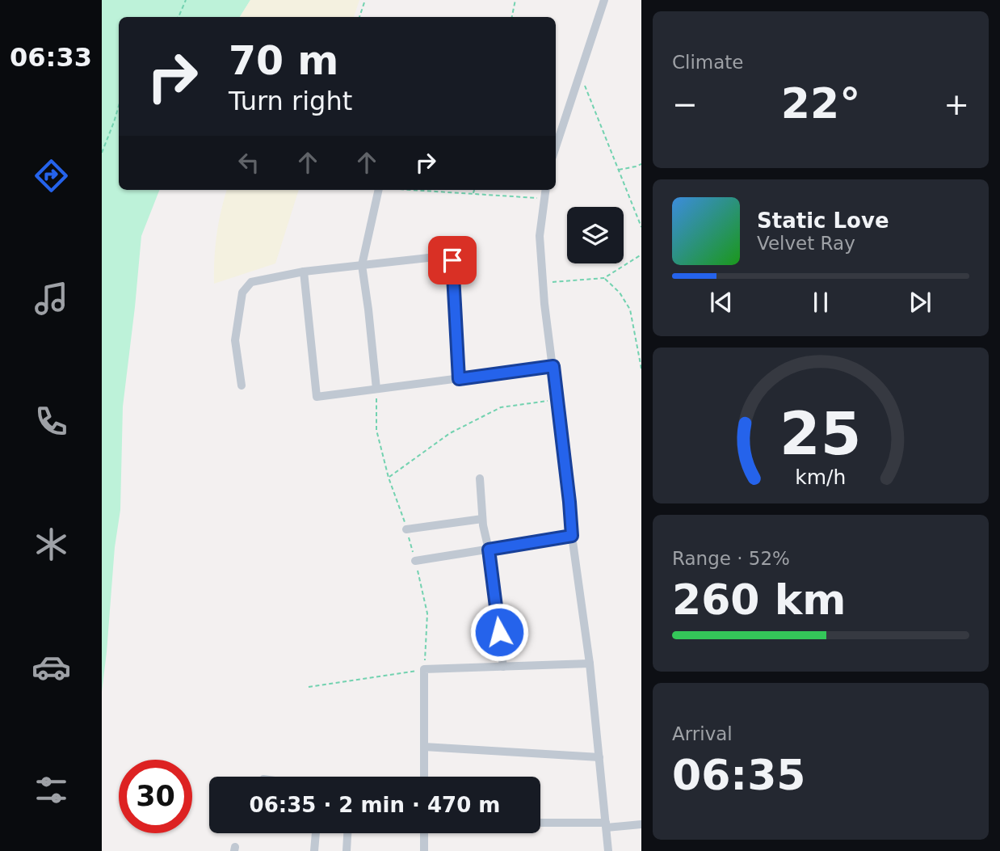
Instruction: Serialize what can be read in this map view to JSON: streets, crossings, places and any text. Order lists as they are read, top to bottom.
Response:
{
  "page": {
    "tabs": "06:33",
    "tile": [
      "Climate",
      ["Range · 52%", "260 km"],
      ["Arrival", "06:35"]
    ],
    "turn": ["70 m", "Turn right"],
    "heat": ["−", "22°", "+"],
    "song": ["Static Love", "Velvet Ray"],
    "limit": "30",
    "trip": "06:35 · 2 min · 470 m",
    "gauge": ["25", "km/h"]
  }
}
